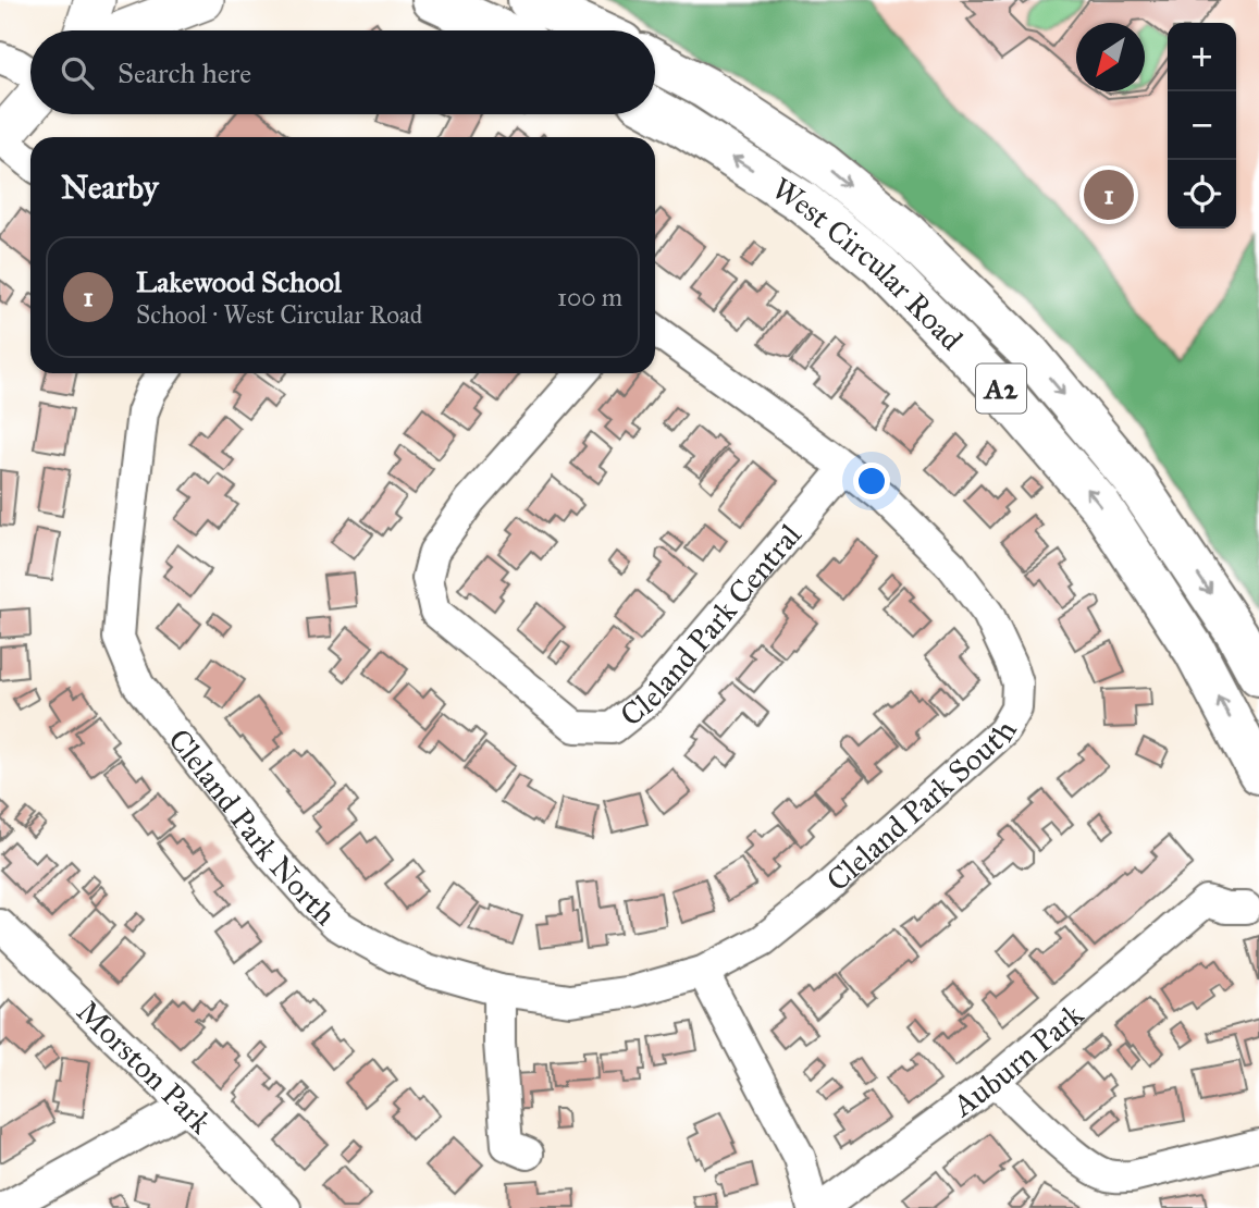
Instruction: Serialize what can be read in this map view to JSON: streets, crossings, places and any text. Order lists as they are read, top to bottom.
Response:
{
  "streets": {
    "highway": ["West Circular Road", "A2"],
    "street": [
      "Cleland Park Central",
      "Cleland Park South",
      "Cleland Park North",
      "Auburn Park",
      "Morston Park"
    ]
  },
  "crossings": [
    ["Cleland Park Central", "Cleland Park South"],
    ["Cleland Park South", "Cleland Park North"]
  ],
  "north": "bottom left",
  "page": {
    "map_buttons": ["+", "−"],
    "search": "Search here",
    "heading": "Nearby",
    "pins": "1",
    "list": [
      {
        "mark": "1",
        "name": "Lakewood School",
        "note": "School · West Circular Road",
        "value": "100 m"
      }
    ]
  }
}
